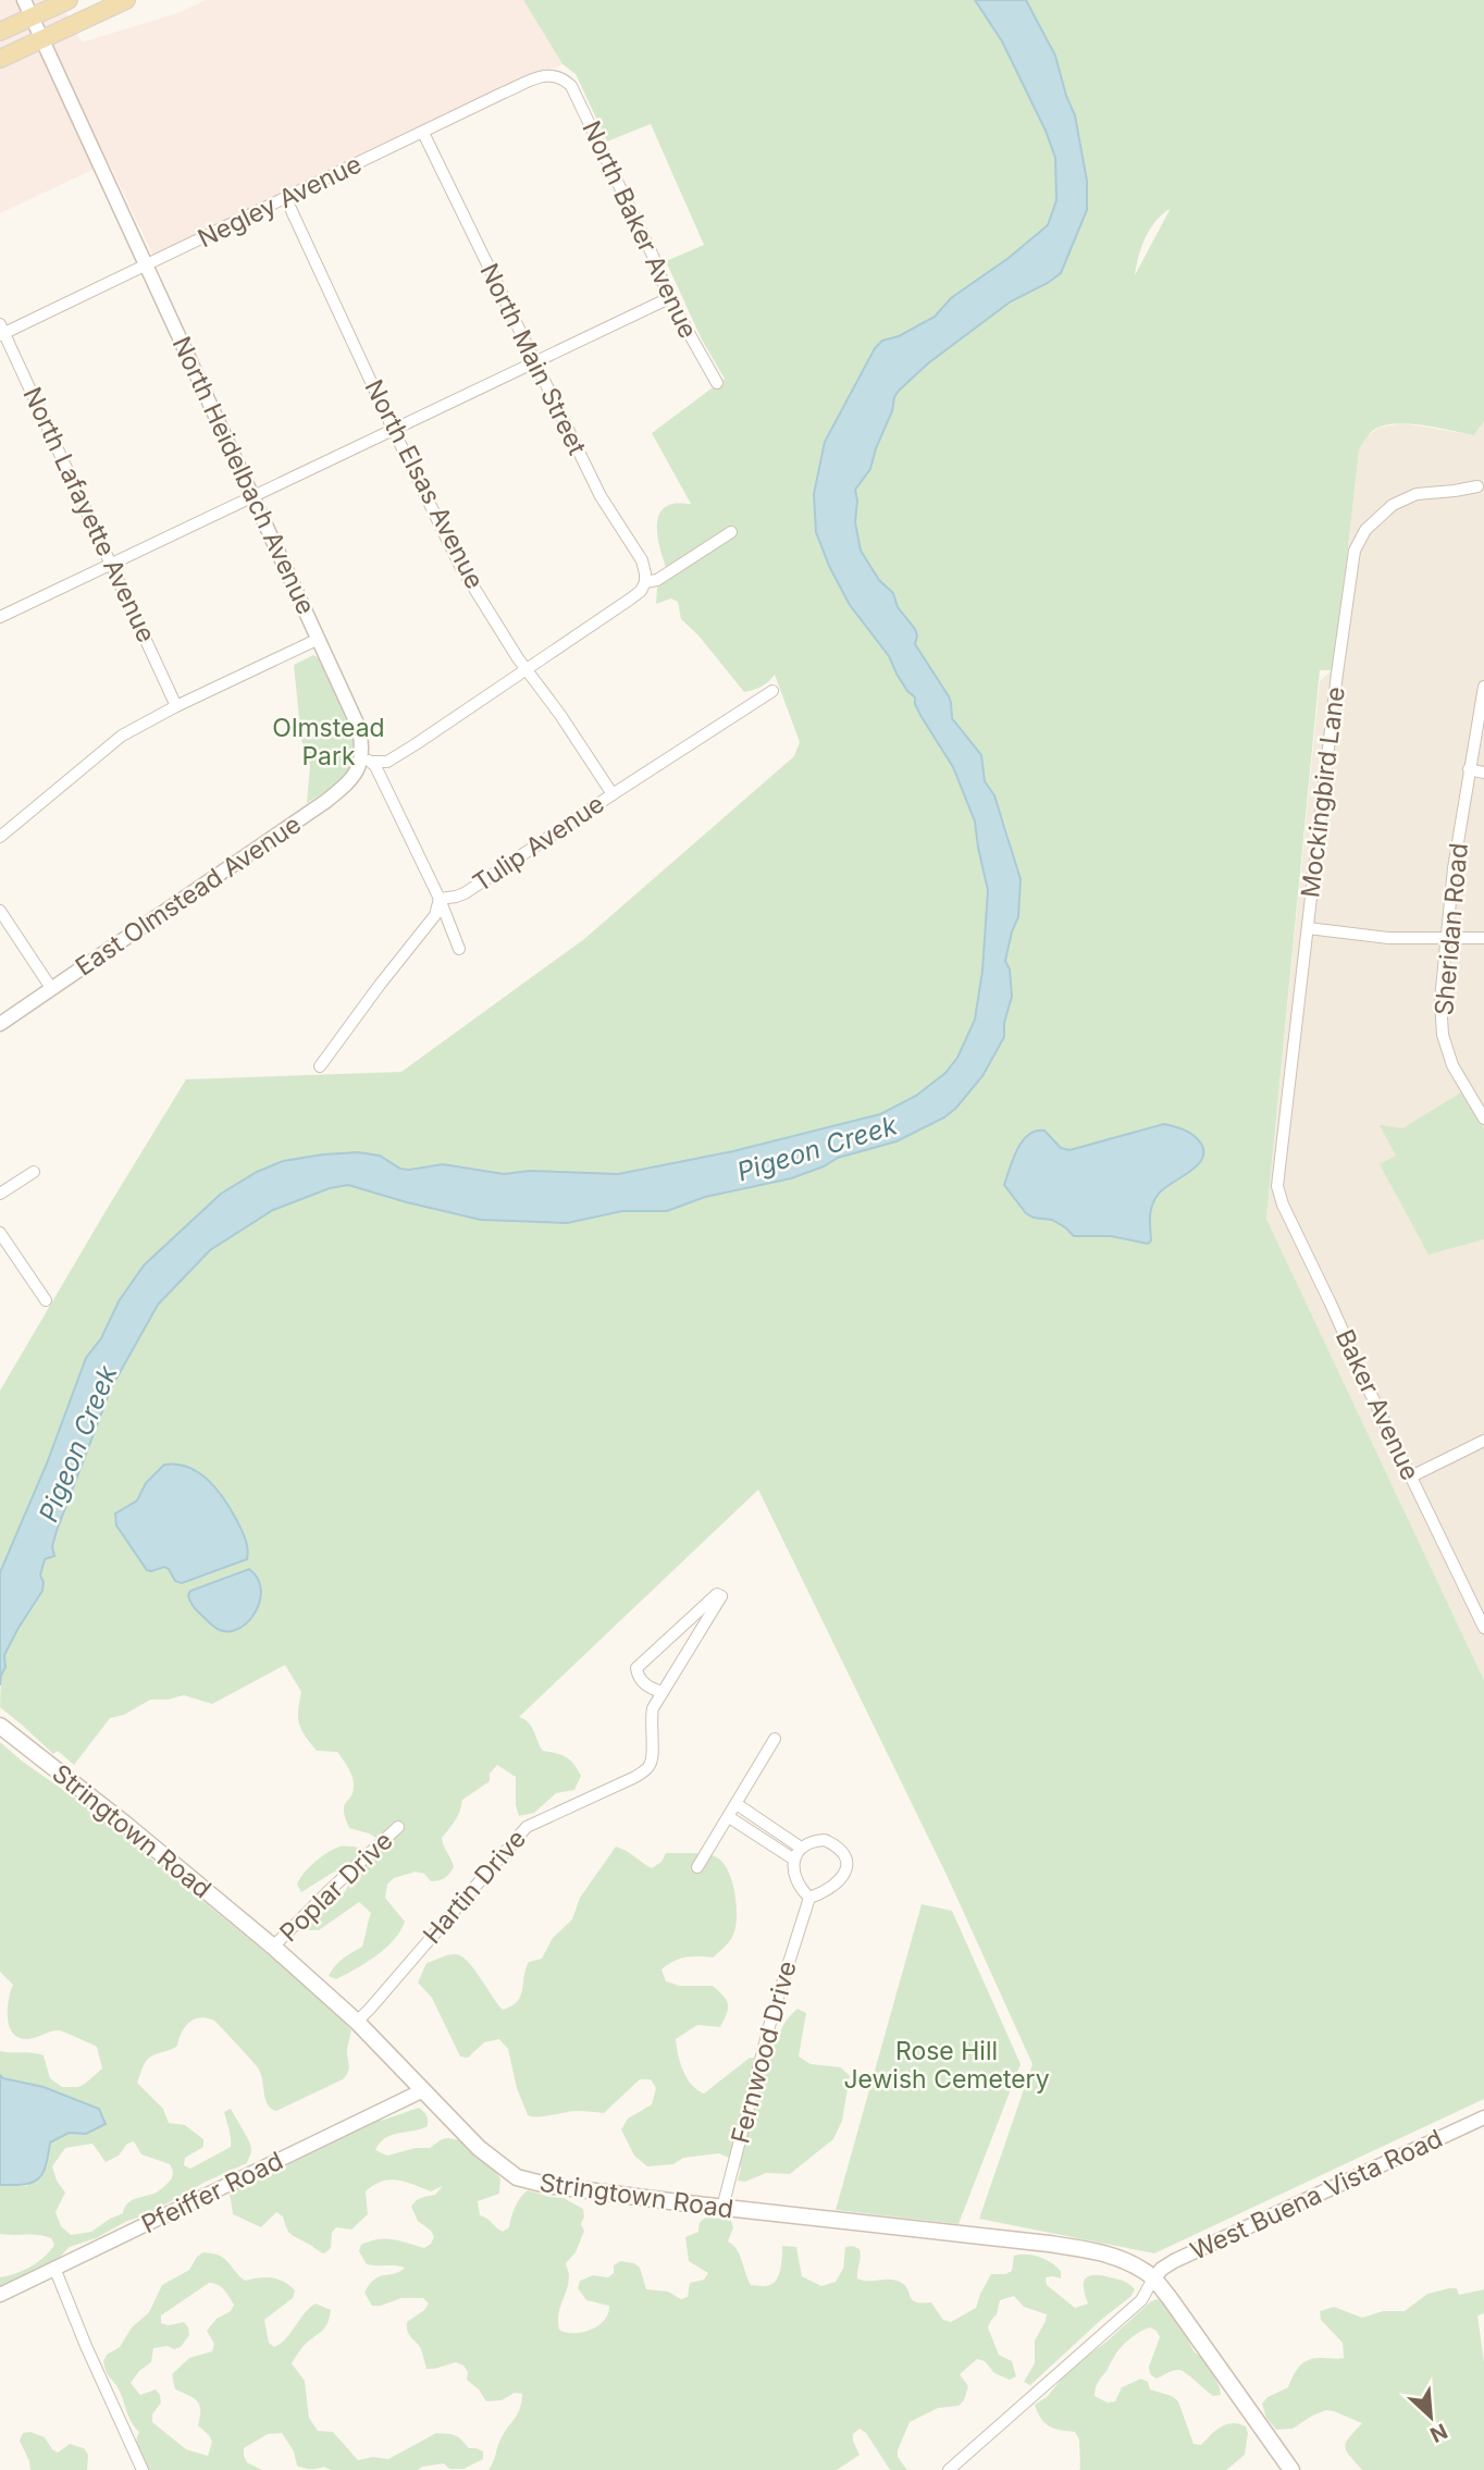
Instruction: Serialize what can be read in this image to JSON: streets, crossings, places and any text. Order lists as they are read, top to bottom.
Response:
{
  "streets": {
    "main road": ["Stringtown Road"],
    "street": [
      "Negley Avenue",
      "North Baker Avenue",
      "North Main Street",
      "North Heidelbach Avenue",
      "North Elsas Avenue",
      "North Lafayette Avenue",
      "Mockingbird Lane",
      "Tulip Avenue",
      "East Olmstead Avenue",
      "Sheridan Road",
      "Baker Avenue",
      "Poplar Drive",
      "Hartin Drive",
      "Fernwood Drive",
      "Pfeiffer Road",
      "West Buena Vista Road"
    ]
  },
  "crossings": [
    ["Negley Avenue", "North Baker Avenue"],
    ["Negley Avenue", "North Main Street"],
    ["Negley Avenue", "North Heidelbach Avenue"],
    ["Negley Avenue", "North Elsas Avenue"],
    ["Negley Avenue", "North Lafayette Avenue"],
    ["North Heidelbach Avenue", "Tulip Avenue"],
    ["North Heidelbach Avenue", "East Olmstead Avenue"],
    ["North Elsas Avenue", "Tulip Avenue"],
    ["Mockingbird Lane", "Baker Avenue"],
    ["Stringtown Road", "Poplar Drive"],
    ["Stringtown Road", "Hartin Drive"],
    ["Stringtown Road", "Fernwood Drive"],
    ["Stringtown Road", "Pfeiffer Road"],
    ["Stringtown Road", "West Buena Vista Road"]
  ],
  "water": ["Pigeon Creek"],
  "parks": ["Olmstead Park", "Rose Hill Jewish Cemetery"],
  "north": "bottom right"
}
